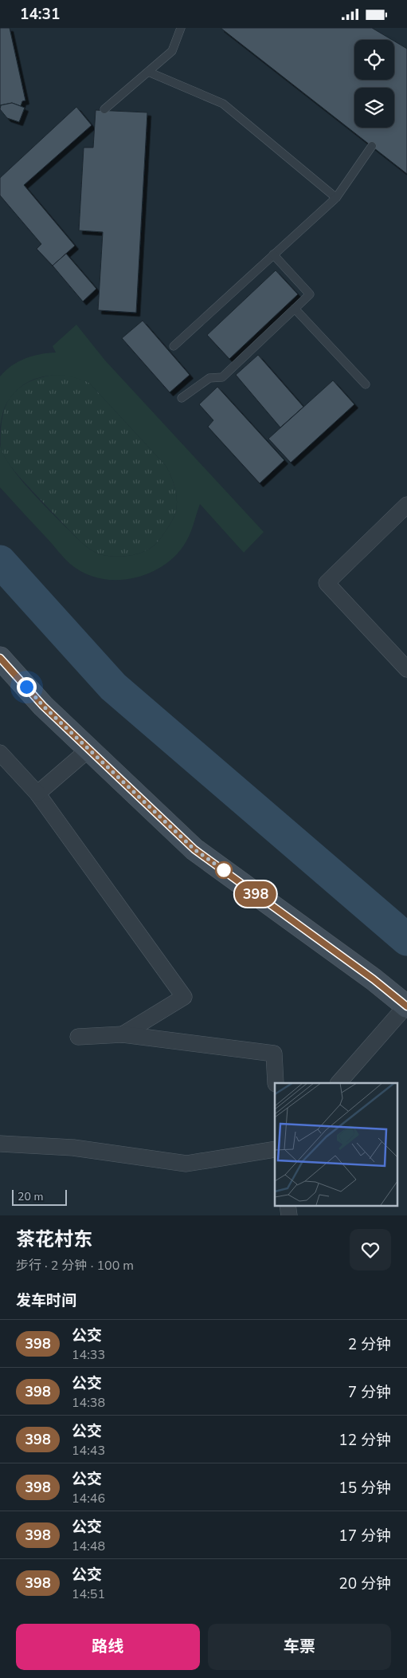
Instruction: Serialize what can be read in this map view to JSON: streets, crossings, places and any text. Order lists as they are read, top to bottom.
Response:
{
  "lines": ["bus line 398"],
  "scale_bar": "20 m",
  "page": {
    "status": "14:31",
    "on_map": "398",
    "scale": "20 m",
    "heading": [
      ["茶花村东", "步行 · 2 分钟 · 100 m"],
      "发车时间"
    ],
    "list": [
      {
        "mark": "398",
        "name": "公交",
        "note": "14:33",
        "value": "2 分钟"
      },
      {
        "mark": "398",
        "name": "公交",
        "note": "14:38",
        "value": "7 分钟"
      },
      {
        "mark": "398",
        "name": "公交",
        "note": "14:43",
        "value": "12 分钟"
      },
      {
        "mark": "398",
        "name": "公交",
        "note": "14:46",
        "value": "15 分钟"
      },
      {
        "mark": "398",
        "name": "公交",
        "note": "14:48",
        "value": "17 分钟"
      },
      {
        "mark": "398",
        "name": "公交",
        "note": "14:51",
        "value": "20 分钟"
      }
    ],
    "buttons": ["路线", "车票"]
  }
}
